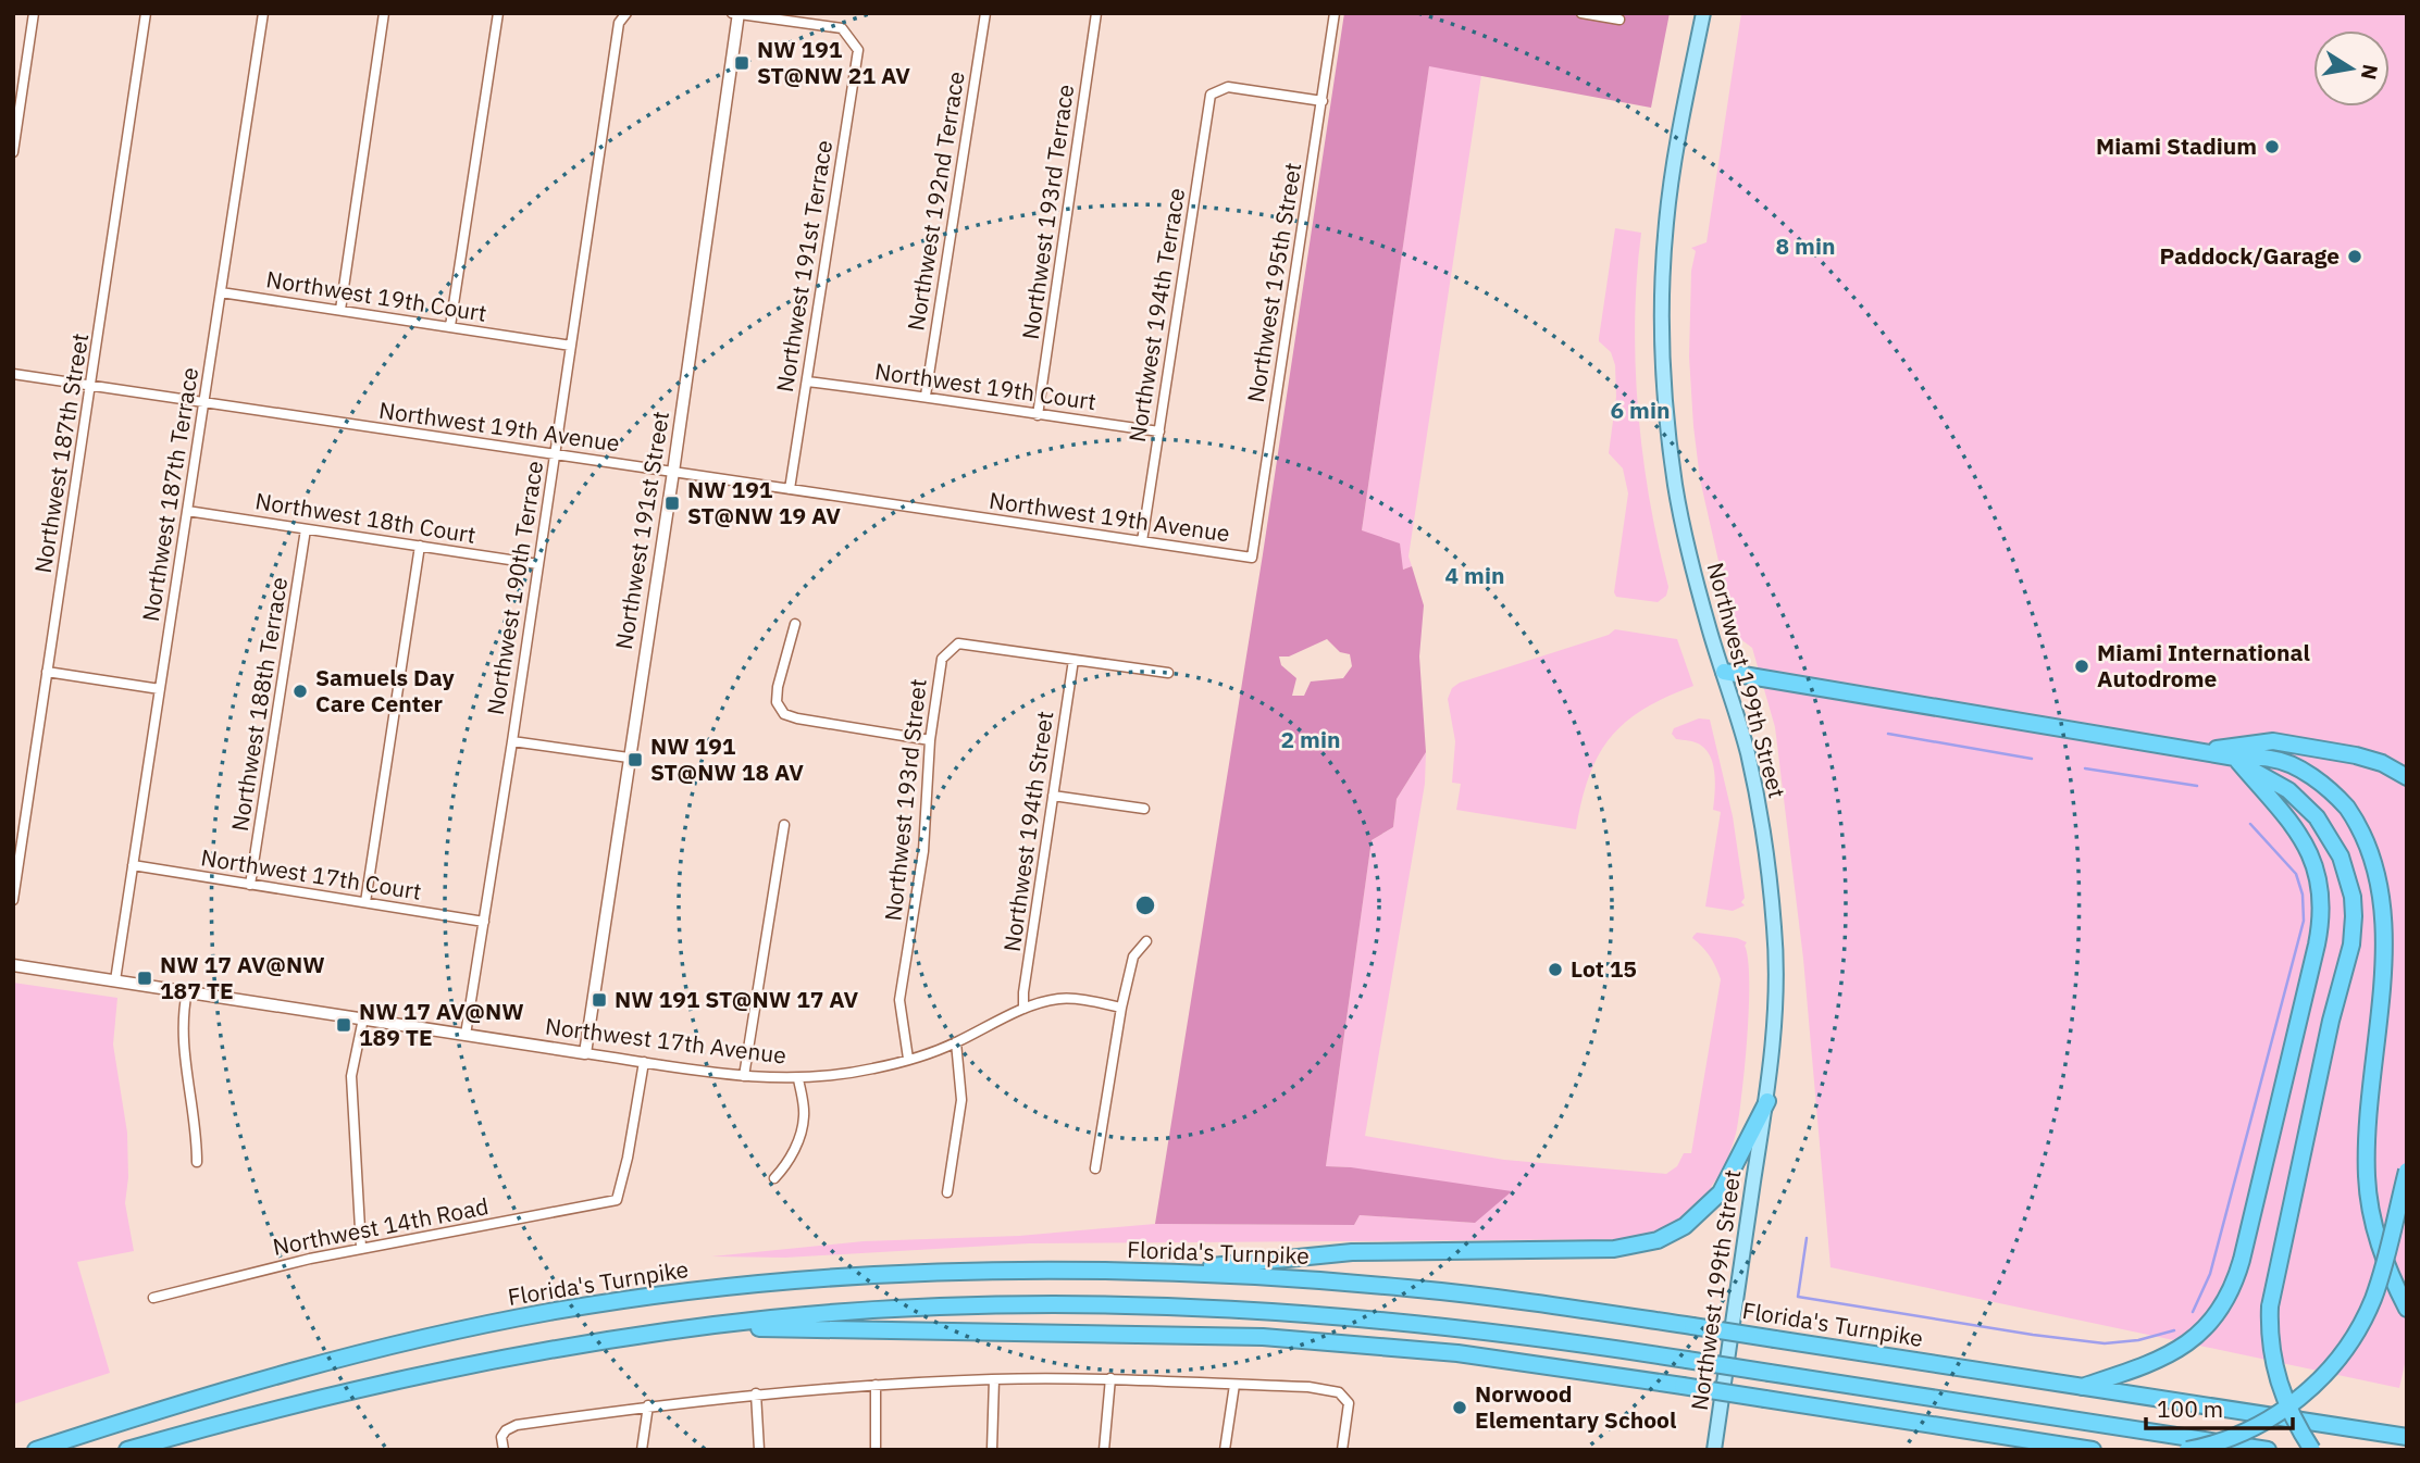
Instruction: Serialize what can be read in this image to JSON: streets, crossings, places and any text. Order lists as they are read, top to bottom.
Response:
{
  "streets": {
    "highway": ["Florida's Turnpike"],
    "main road": ["Northwest 199th Street"],
    "street": [
      "Northwest 192nd Terrace",
      "Northwest 193rd Terrace",
      "Northwest 191st Terrace",
      "Northwest 195th Street",
      "Northwest 19th Court",
      "Northwest 194th Terrace",
      "Northwest 19th Avenue",
      "Northwest 187th Street",
      "Northwest 187th Terrace",
      "Northwest 18th Court",
      "Northwest 191st Street",
      "Northwest 190th Terrace",
      "Northwest 188th Terrace",
      "Northwest 193rd Street",
      "Northwest 194th Street",
      "Northwest 17th Court",
      "Northwest 17th Avenue",
      "Northwest 14th Road"
    ]
  },
  "crossings": [
    ["Northwest 192nd Terrace", "Northwest 19th Court"],
    ["Northwest 193rd Terrace", "Northwest 19th Court"],
    ["Northwest 191st Terrace", "Northwest 19th Court"],
    ["Northwest 191st Terrace", "Northwest 19th Avenue"],
    ["Northwest 191st Terrace", "Northwest 191st Street"],
    ["Northwest 195th Street", "Northwest 194th Terrace"],
    ["Northwest 195th Street", "Northwest 19th Avenue"],
    ["Northwest 19th Court", "Northwest 194th Terrace"],
    ["Northwest 19th Court", "Northwest 187th Terrace"],
    ["Northwest 19th Court", "Northwest 190th Terrace"],
    ["Northwest 194th Terrace", "Northwest 19th Avenue"],
    ["Northwest 19th Avenue", "Northwest 187th Street"],
    ["Northwest 19th Avenue", "Northwest 187th Terrace"],
    ["Northwest 19th Avenue", "Northwest 191st Street"],
    ["Northwest 19th Avenue", "Northwest 190th Terrace"],
    ["Northwest 187th Terrace", "Northwest 18th Court"],
    ["Northwest 187th Terrace", "Northwest 17th Court"],
    ["Northwest 187th Terrace", "Northwest 17th Avenue"],
    ["Northwest 18th Court", "Northwest 190th Terrace"],
    ["Northwest 18th Court", "Northwest 188th Terrace"],
    ["Northwest 191st Street", "Northwest 17th Avenue"],
    ["Northwest 190th Terrace", "Northwest 17th Court"],
    ["Northwest 190th Terrace", "Northwest 17th Avenue"],
    ["Northwest 188th Terrace", "Northwest 17th Court"],
    ["Northwest 193rd Street", "Northwest 194th Street"],
    ["Northwest 193rd Street", "Northwest 17th Avenue"],
    ["Northwest 194th Street", "Northwest 17th Avenue"],
    ["Northwest 17th Avenue", "Northwest 14th Road"]
  ],
  "places": {
    "transit": [
      "NW 191 ST@NW 21 AV",
      "NW 191 ST@NW 19 AV",
      "NW 191 ST@NW 18 AV",
      "NW 17 AV@NW 187 TE",
      "NW 191 ST@NW 17 AV",
      "NW 17 AV@NW 189 TE"
    ],
    "other": [
      "Miami Stadium",
      "Paddock/Garage",
      "Miami International Autodrome",
      "Samuels Day Care Center",
      "Lot 15",
      "Norwood Elementary School"
    ]
  },
  "scale_bar": "100 m",
  "north": "right",
  "rings": [
    "8 min",
    "6 min",
    "4 min",
    "2 min"
  ]
}
